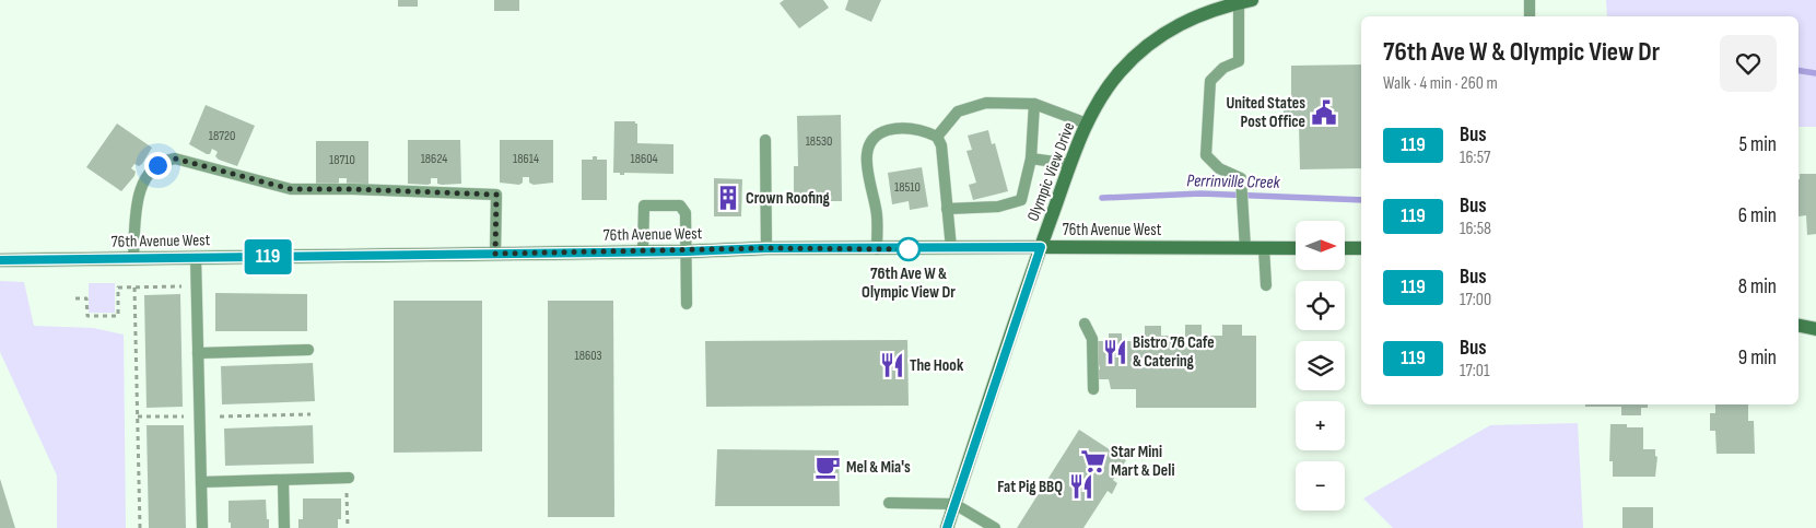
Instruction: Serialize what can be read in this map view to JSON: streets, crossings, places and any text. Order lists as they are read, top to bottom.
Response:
{
  "streets": {
    "street": ["Olympic View Drive", "76th Avenue West"]
  },
  "crossings": [
    ["Olympic View Drive", "76th Avenue West"]
  ],
  "water": ["Perrinville Creek"],
  "places": {
    "public building": ["United States Post Office"],
    "building": ["Crown Roofing"],
    "other": ["76th Ave W & Olympic View Dr"],
    "restaurant": ["Bistro 76 Cafe & Catering", "The Hook", "Fat Pig BBQ"],
    "supermarket": ["Star Mini Mart & Deli"],
    "cafe": ["Mel & Mia's"]
  },
  "lines": ["bus line 119"],
  "house_numbers": [
    "18720",
    "18530",
    "18624",
    "18614",
    "18604",
    "18710",
    "18510",
    "18603"
  ],
  "north": "right",
  "page": {
    "on_map": "119",
    "heading": ["76th Ave W & Olympic View Dr", "Walk · 4 min · 260 m"],
    "list": [
      {
        "mark": "119",
        "name": "Bus",
        "note": "16:57",
        "value": "5 min"
      },
      {
        "mark": "119",
        "name": "Bus",
        "note": "16:58",
        "value": "6 min"
      },
      {
        "mark": "119",
        "name": "Bus",
        "note": "17:00",
        "value": "8 min"
      },
      {
        "mark": "119",
        "name": "Bus",
        "note": "17:01",
        "value": "9 min"
      }
    ],
    "map_buttons": ["+", "−"]
  }
}
